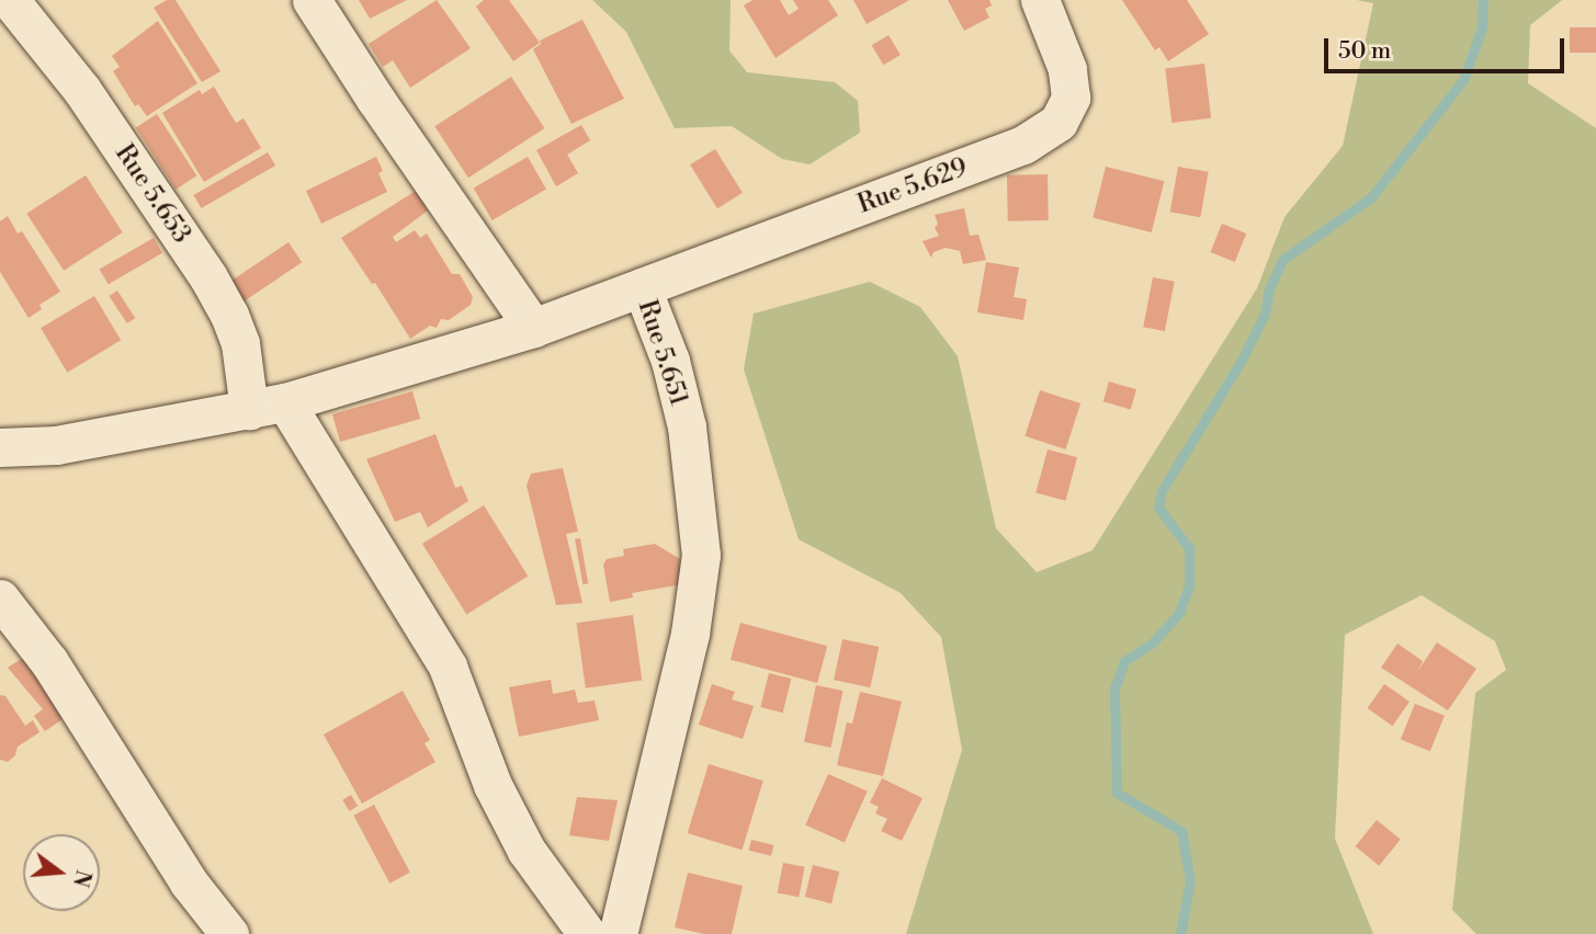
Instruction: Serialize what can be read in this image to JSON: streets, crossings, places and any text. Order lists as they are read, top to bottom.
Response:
{
  "streets": {
    "street": ["Rue 5.629", "Rue 5.653", "Rue 5.651"]
  },
  "crossings": [
    ["Rue 5.629", "Rue 5.651"],
    ["Rue 5.653", "Rue 5.651"]
  ],
  "scale_bar": "50 m",
  "north": "right"
}
